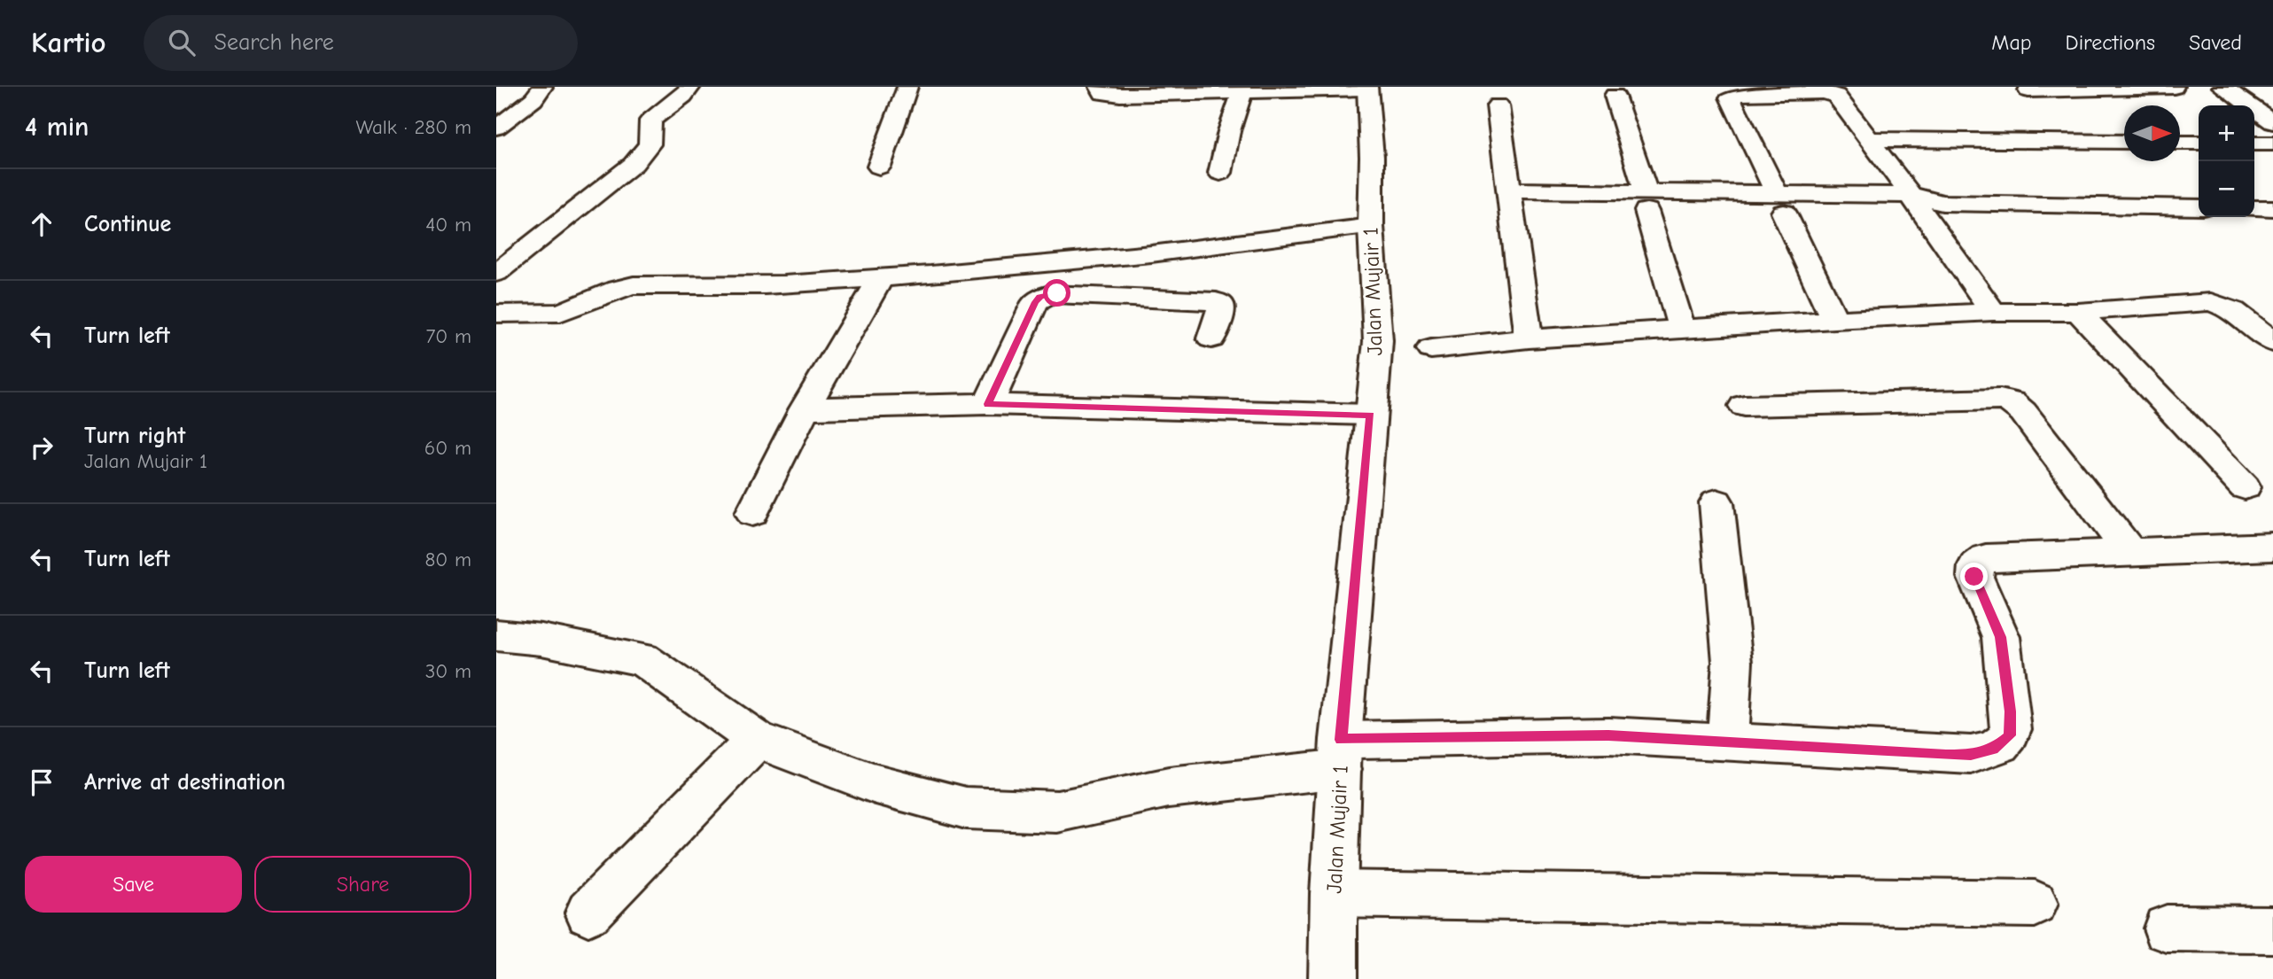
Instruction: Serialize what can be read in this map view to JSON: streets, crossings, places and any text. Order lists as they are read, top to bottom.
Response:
{
  "streets": {
    "street": ["Jalan Mujair 1"]
  },
  "north": "right",
  "page": {
    "header": "Kartio",
    "search": "Search here",
    "nav": ["Map", "Directions", "Saved"],
    "heading": ["4 min", "Walk · 280 m"],
    "map_buttons": ["+", "−"],
    "list": [
      ["Continue", "40 m"],
      ["Turn left", "70 m"],
      ["Turn right", "Jalan Mujair 1", "60 m"],
      ["Turn left", "80 m"],
      ["Turn left", "30 m"],
      "Arrive at destination"
    ],
    "buttons": ["Save", "Share"]
  }
}
